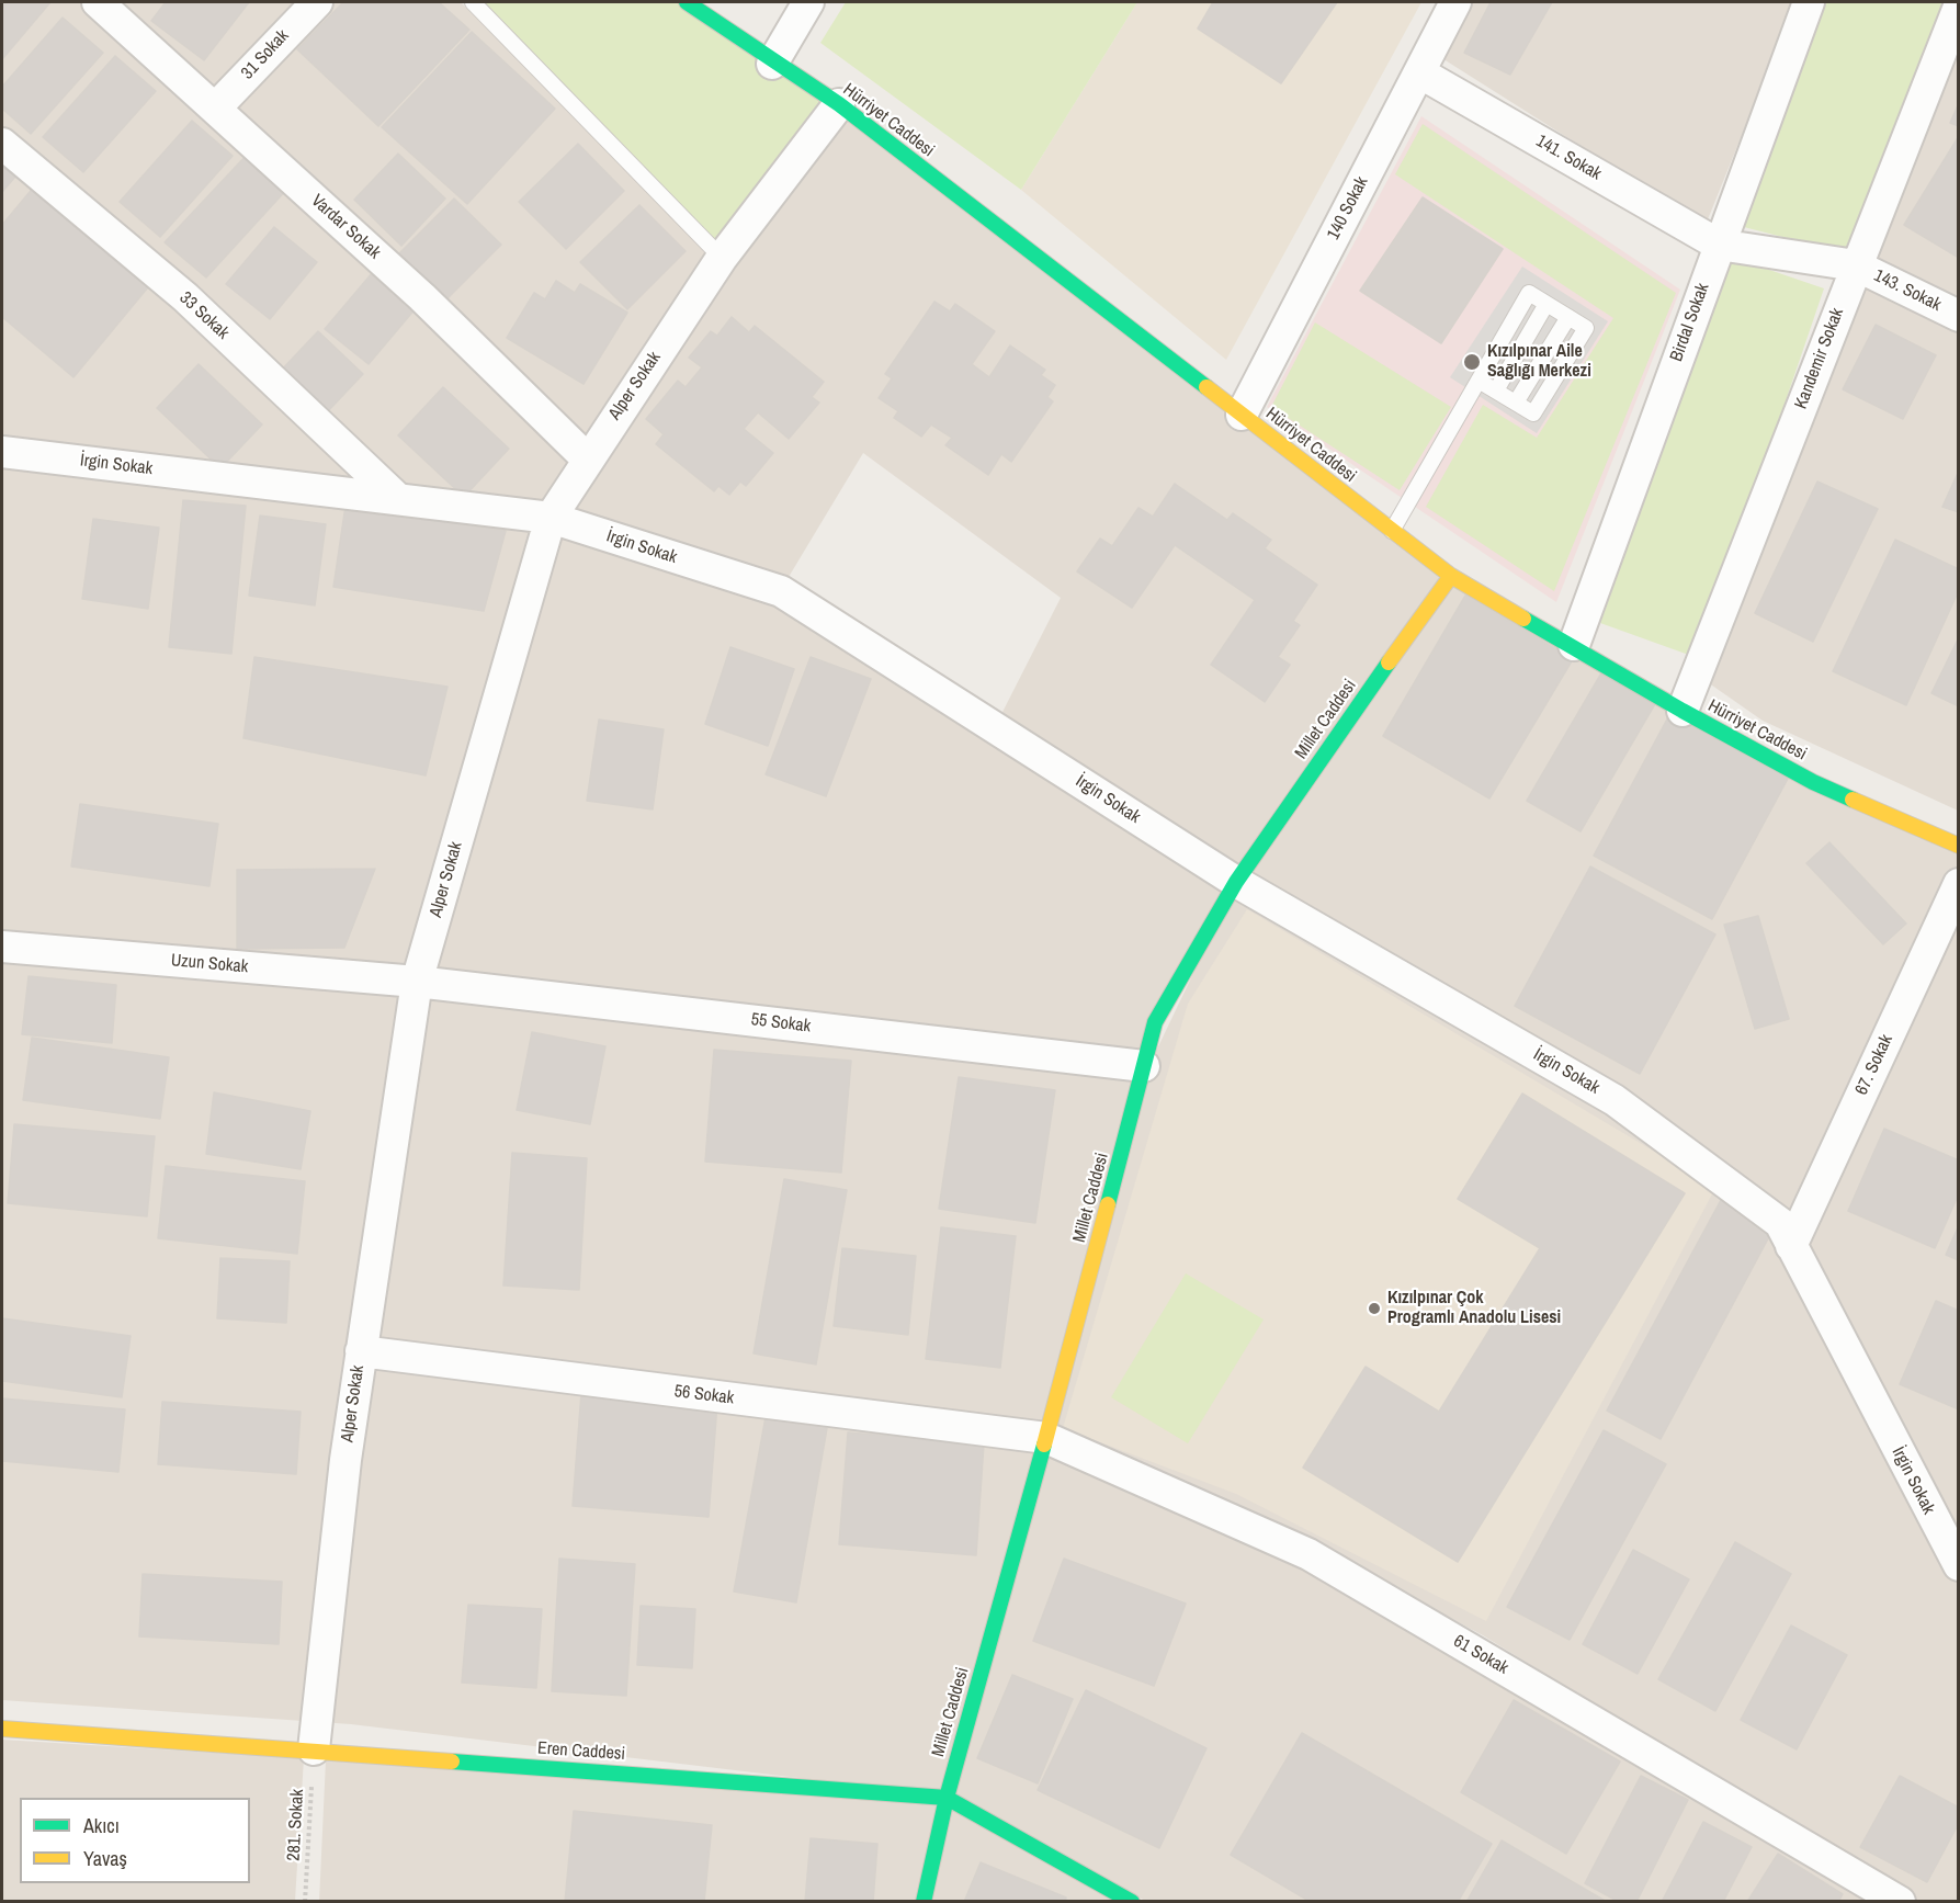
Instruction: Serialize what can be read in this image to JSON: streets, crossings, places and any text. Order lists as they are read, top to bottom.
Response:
{
  "streets": {
    "street": [
      "31 Sokak",
      "Hürriyet Caddesi",
      "141. Sokak",
      "140 Sokak",
      "Vardar Sokak",
      "143. Sokak",
      "33 Sokak",
      "Birdal Sokak",
      "Kandemir Sokak",
      "Alper Sokak",
      "İrgin Sokak",
      "Millet Caddesi",
      "Uzun Sokak",
      "55 Sokak",
      "67. Sokak",
      "56 Sokak",
      "61 Sokak",
      "Eren Caddesi"
    ],
    "path": ["281. Sokak"]
  },
  "crossings": [
    ["31 Sokak", "Vardar Sokak"],
    ["Hürriyet Caddesi", "140 Sokak"],
    ["Hürriyet Caddesi", "Birdal Sokak"],
    ["Hürriyet Caddesi", "Kandemir Sokak"],
    ["Hürriyet Caddesi", "Alper Sokak"],
    ["Hürriyet Caddesi", "Millet Caddesi"],
    ["141. Sokak", "140 Sokak"],
    ["141. Sokak", "143. Sokak"],
    ["141. Sokak", "Birdal Sokak"],
    ["Vardar Sokak", "Alper Sokak"],
    ["143. Sokak", "Birdal Sokak"],
    ["143. Sokak", "Kandemir Sokak"],
    ["33 Sokak", "İrgin Sokak"],
    ["Alper Sokak", "İrgin Sokak"],
    ["Alper Sokak", "Uzun Sokak"],
    ["Alper Sokak", "55 Sokak"],
    ["Alper Sokak", "56 Sokak"],
    ["Alper Sokak", "Eren Caddesi"],
    ["Alper Sokak", "281. Sokak"],
    ["İrgin Sokak", "Millet Caddesi"],
    ["İrgin Sokak", "67. Sokak"],
    ["Millet Caddesi", "55 Sokak"],
    ["Millet Caddesi", "56 Sokak"],
    ["Millet Caddesi", "61 Sokak"],
    ["Millet Caddesi", "Eren Caddesi"],
    ["Uzun Sokak", "55 Sokak"],
    ["56 Sokak", "61 Sokak"],
    ["Eren Caddesi", "281. Sokak"]
  ],
  "places": ["Kızılpınar Aile Sağlığı Merkezi", "Kızılpınar Çok Programlı Anadolu Lisesi"],
  "legend": ["Akıcı", "Yavaş"]
}
